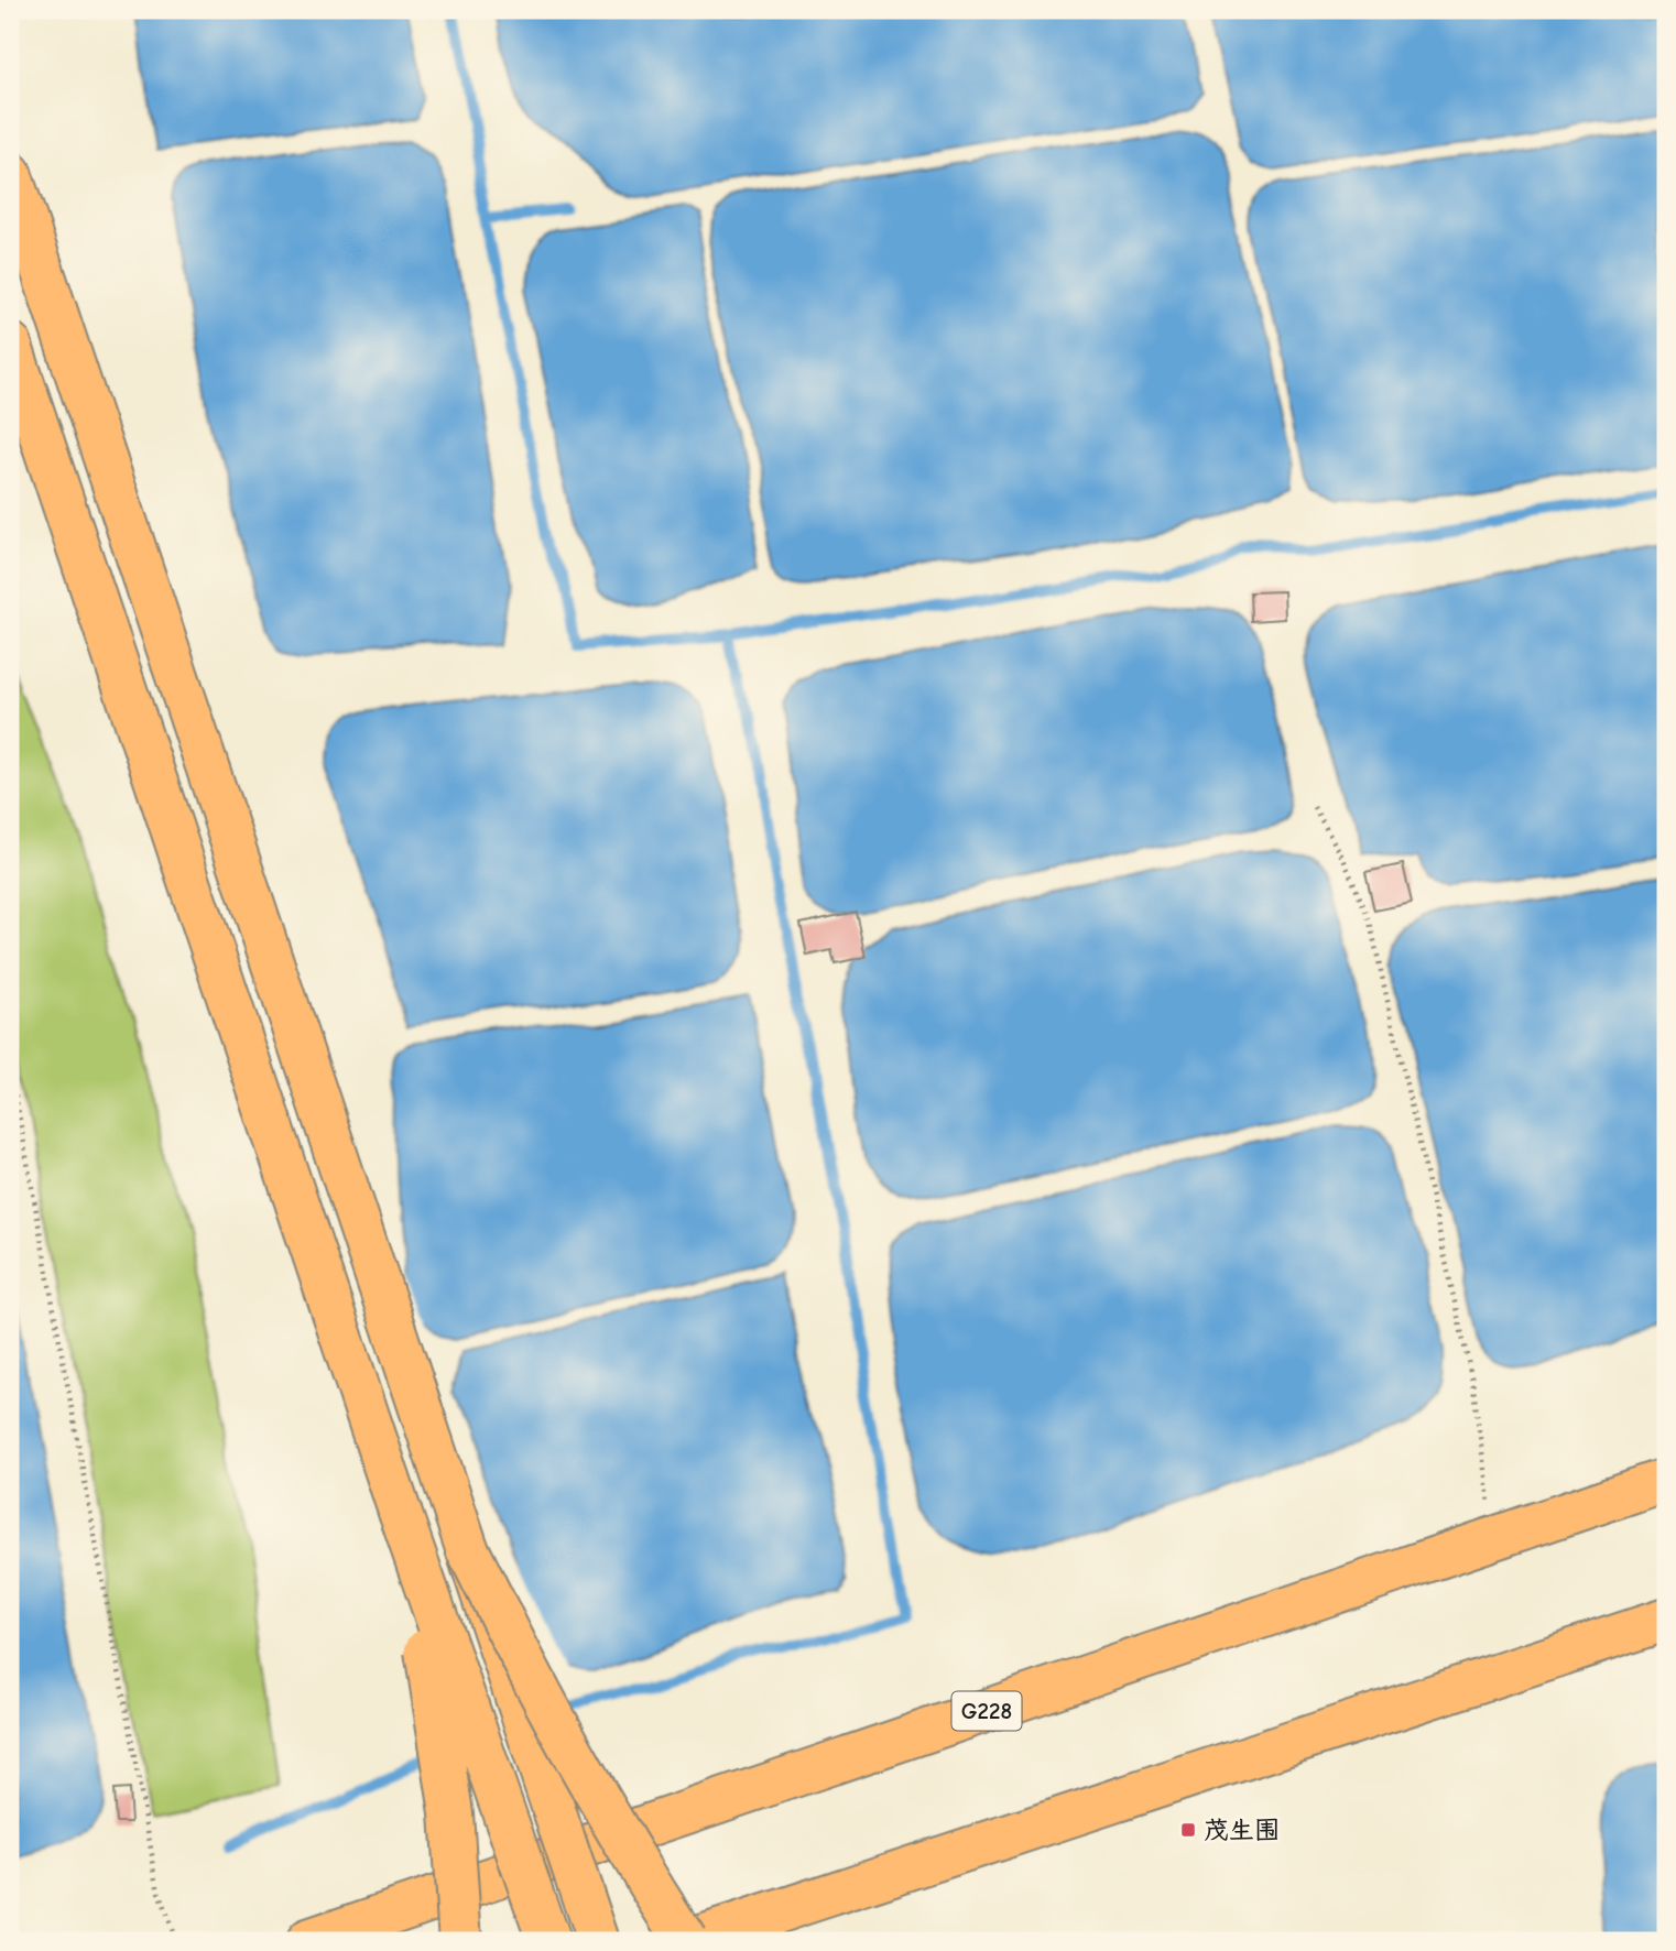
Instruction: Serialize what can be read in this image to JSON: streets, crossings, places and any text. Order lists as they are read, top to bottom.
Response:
{
  "streets": {
    "highway": ["G228"]
  },
  "places": {
    "transit": ["茂生围"]
  }
}
